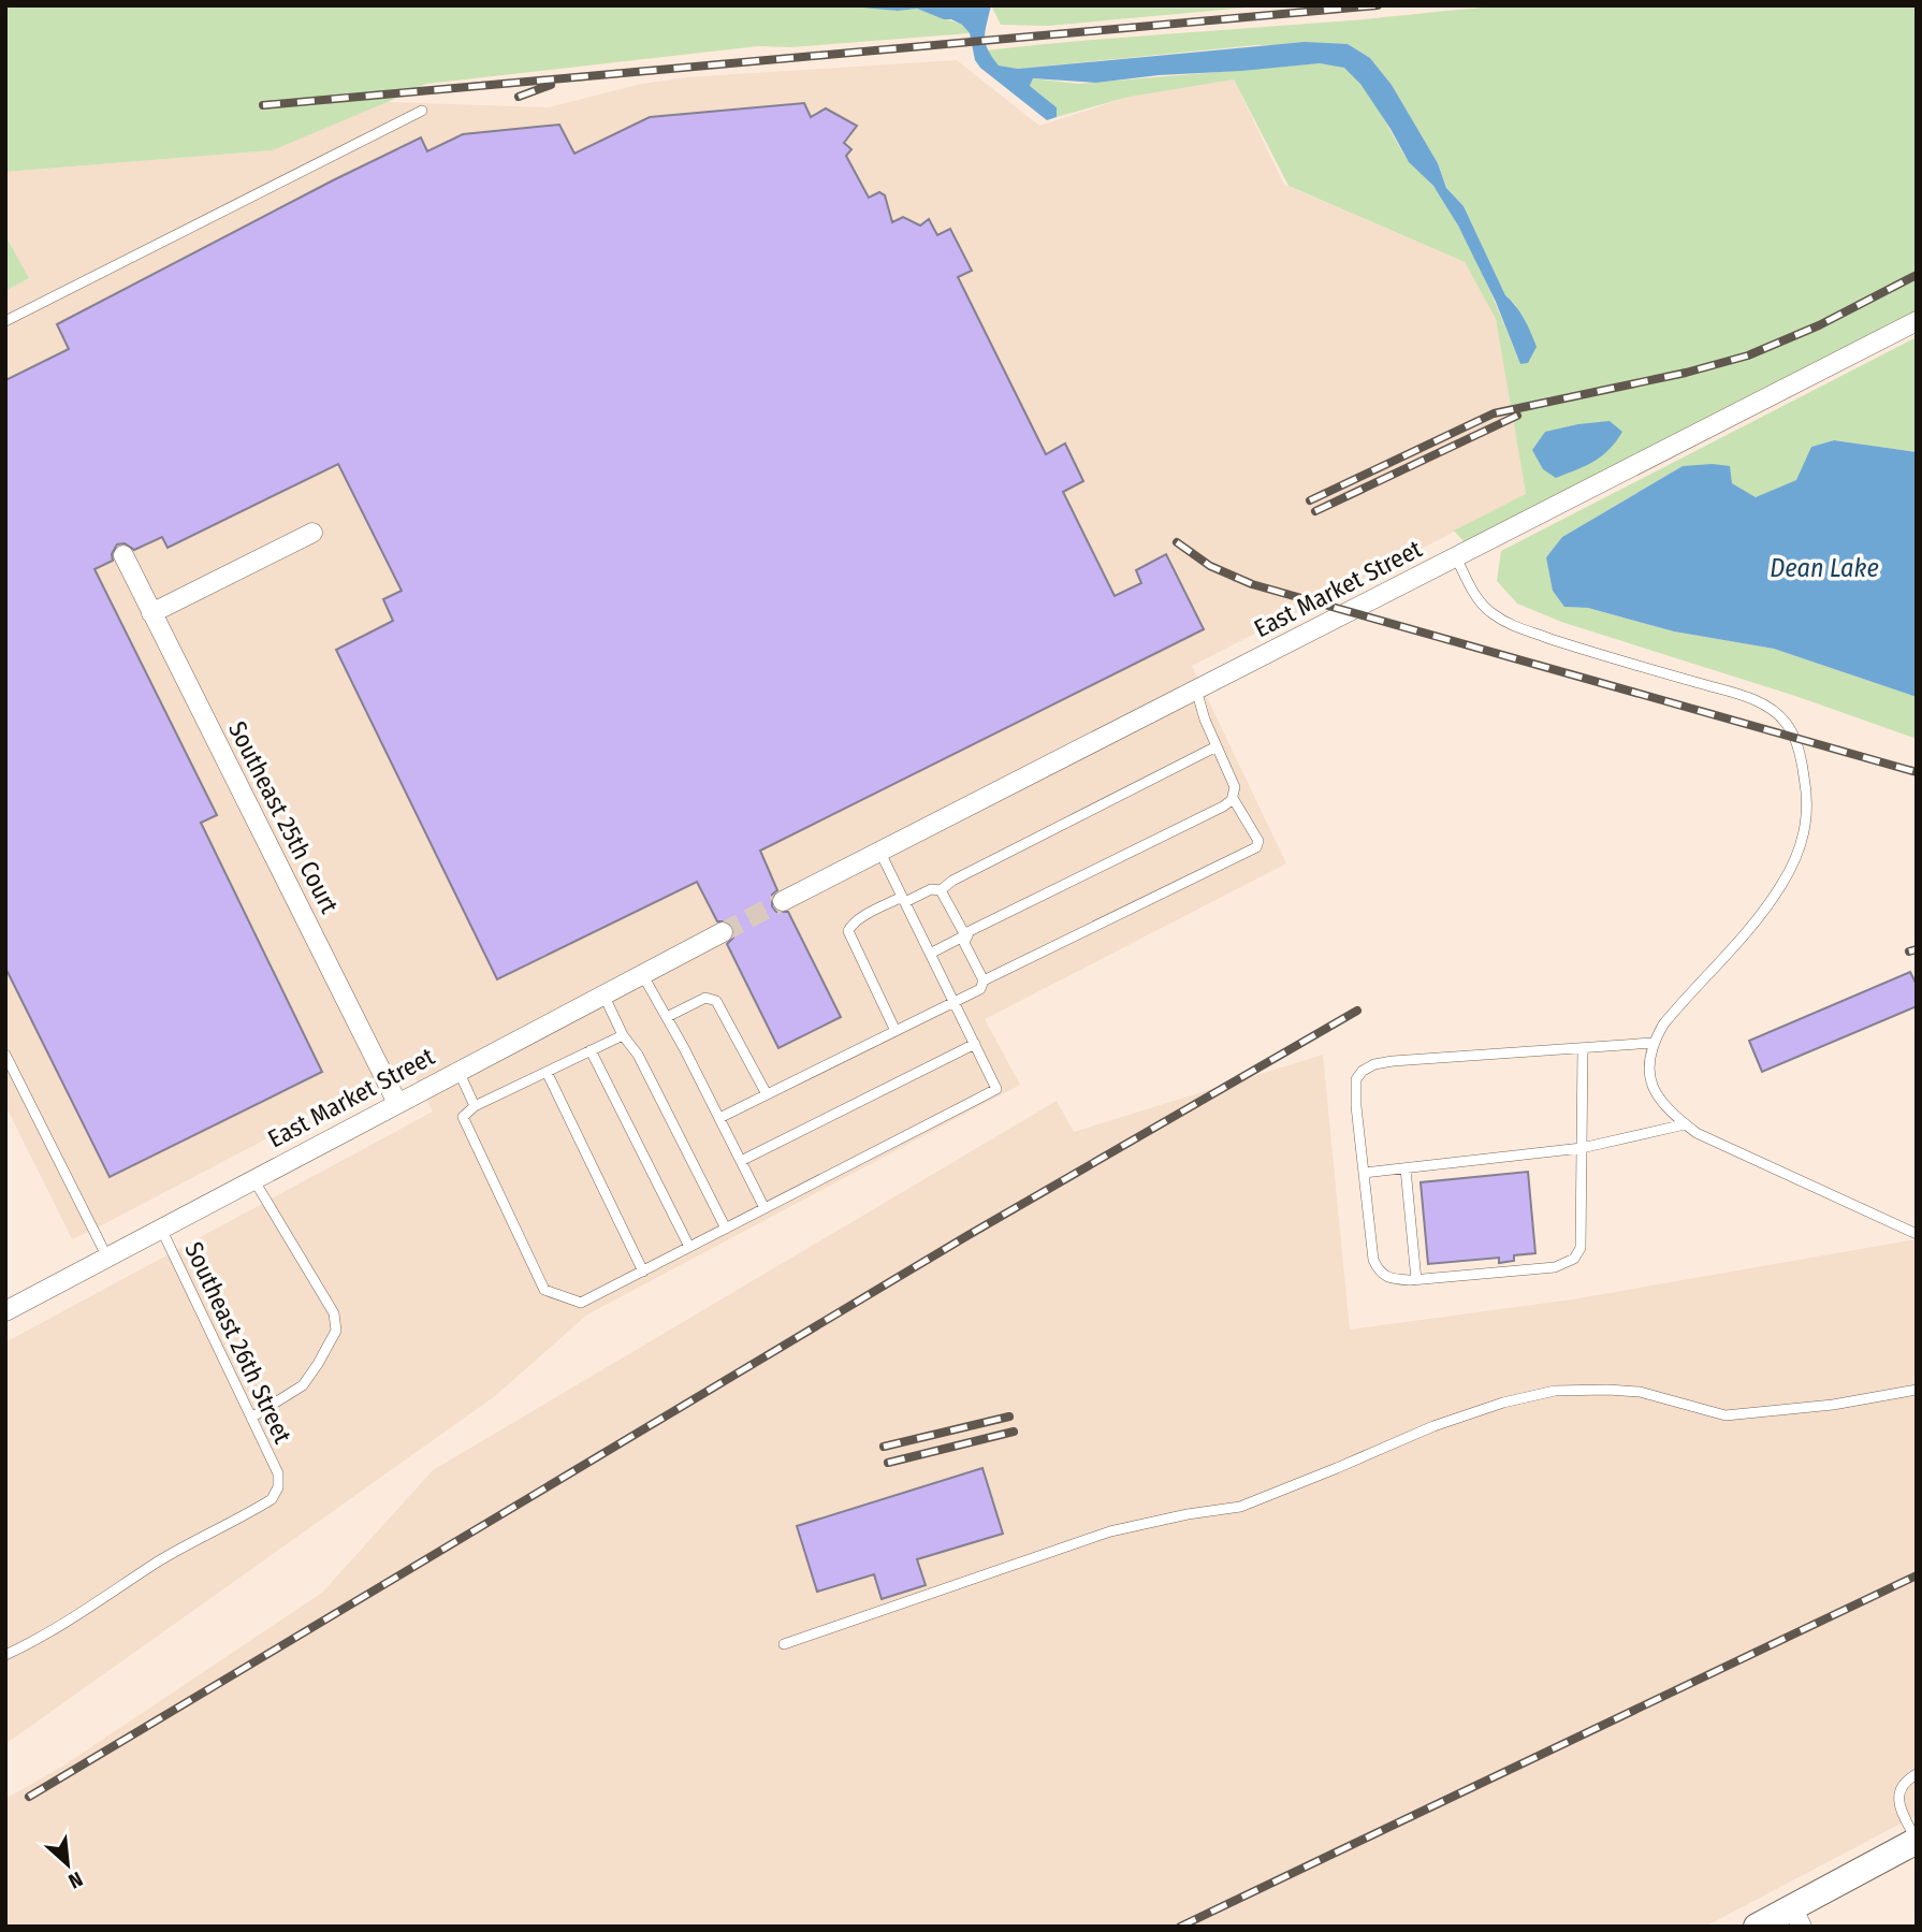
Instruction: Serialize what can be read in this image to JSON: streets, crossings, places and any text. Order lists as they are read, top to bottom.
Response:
{
  "streets": {
    "street": ["East Market Street", "Southeast 25th Court"],
    "lane": ["Southeast 26th Street"]
  },
  "crossings": [
    ["East Market Street", "Southeast 25th Court"],
    ["East Market Street", "Southeast 26th Street"]
  ],
  "water": ["Dean Lake"],
  "north": "bottom right"
}
